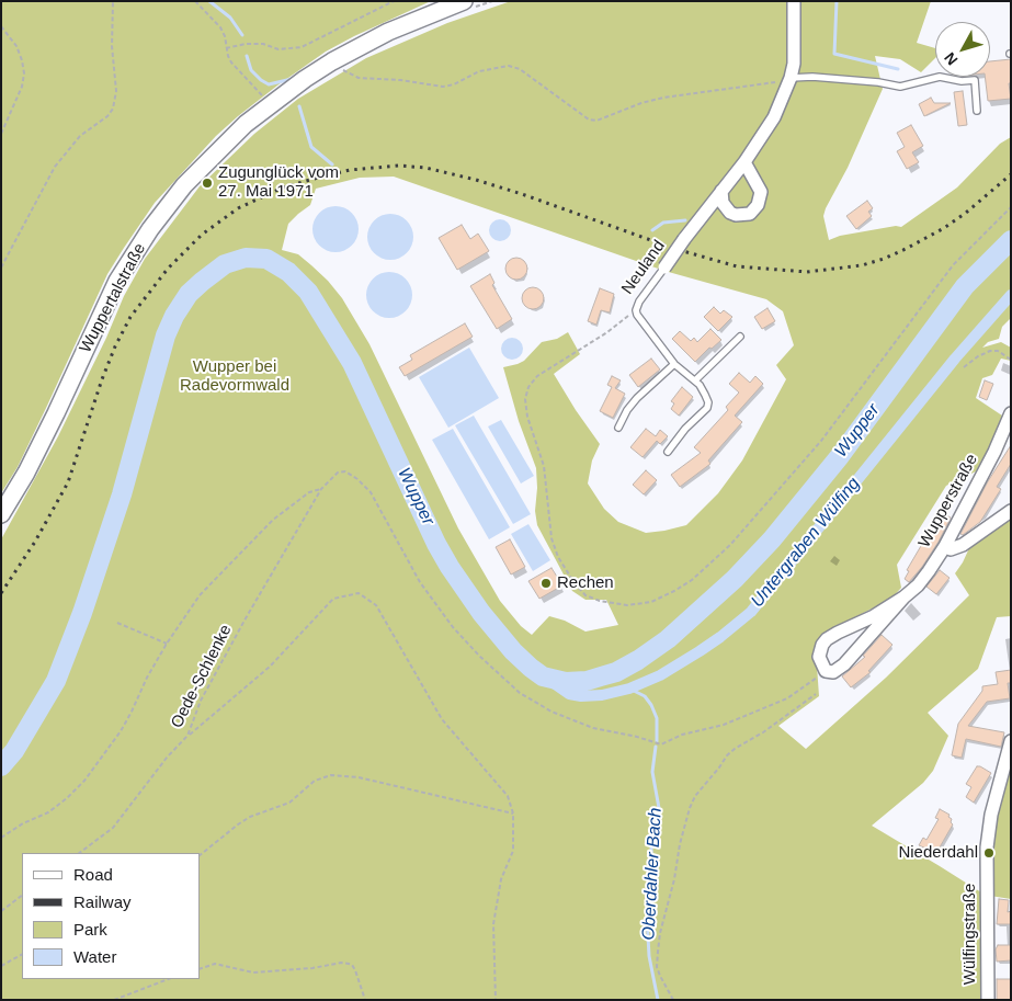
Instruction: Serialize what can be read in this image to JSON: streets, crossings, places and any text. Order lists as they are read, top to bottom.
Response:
{
  "streets": {
    "main road": ["Wuppertalstraße"],
    "street": ["Neuland", "Wupperstraße", "Wülfingstraße"],
    "path": ["Oede-Schlenke"]
  },
  "water": ["Wupper", "Untergraben Wülfing", "Oberdahler Bach"],
  "parks": ["Wupper bei Radevormwald"],
  "places": ["Zugunglück vom 27. Mai 1971", "Rechen", "Niederdahl"],
  "legend": [
    "Road",
    "Railway",
    "Park",
    "Water"
  ],
  "north": "bottom left"
}
